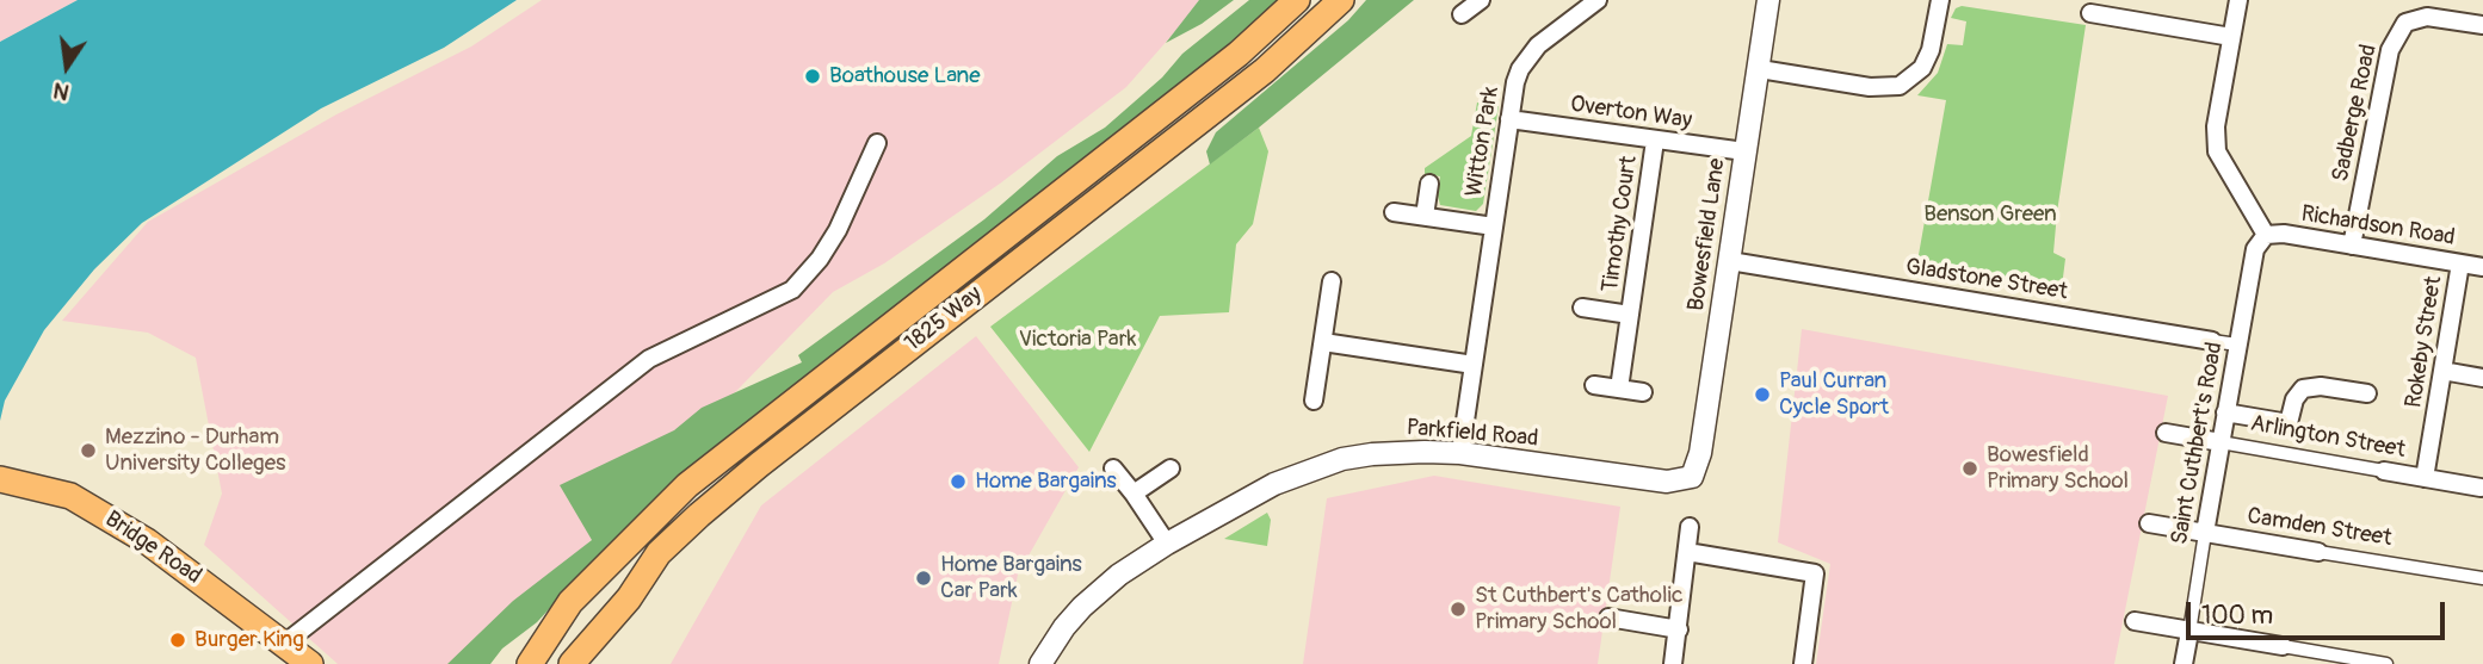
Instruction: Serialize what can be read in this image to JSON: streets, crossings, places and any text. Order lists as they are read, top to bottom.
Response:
{
  "streets": {
    "main road": ["1825 Way", "Bridge Road"],
    "street": [
      "Overton Way",
      "Sadberge Road",
      "Witton Park",
      "Timothy Court",
      "Richardson Road",
      "Bowesfield Lane",
      "Gladstone Street",
      "Rokeby Street",
      "Parkfield Road",
      "Arlington Street",
      "Saint Cuthbert's Road",
      "Camden Street"
    ]
  },
  "crossings": [
    ["Overton Way", "Witton Park"],
    ["Overton Way", "Timothy Court"],
    ["Overton Way", "Bowesfield Lane"],
    ["Sadberge Road", "Richardson Road"],
    ["Witton Park", "Parkfield Road"],
    ["Richardson Road", "Rokeby Street"],
    ["Richardson Road", "Saint Cuthbert's Road"],
    ["Bowesfield Lane", "Gladstone Street"],
    ["Bowesfield Lane", "Parkfield Road"],
    ["Gladstone Street", "Saint Cuthbert's Road"],
    ["Rokeby Street", "Arlington Street"],
    ["Arlington Street", "Saint Cuthbert's Road"],
    ["Saint Cuthbert's Road", "Camden Street"]
  ],
  "parks": ["Benson Green", "Victoria Park"],
  "places": [
    "Boathouse Lane",
    "Paul Curran Cycle Sport",
    "Mezzino - Durham University Colleges",
    "Bowesfield Primary School",
    "Home Bargains",
    "Home Bargains Car Park",
    "St Cuthbert's Catholic Primary School",
    "Burger King"
  ],
  "scale_bar": "100 m",
  "north": "bottom"
}
